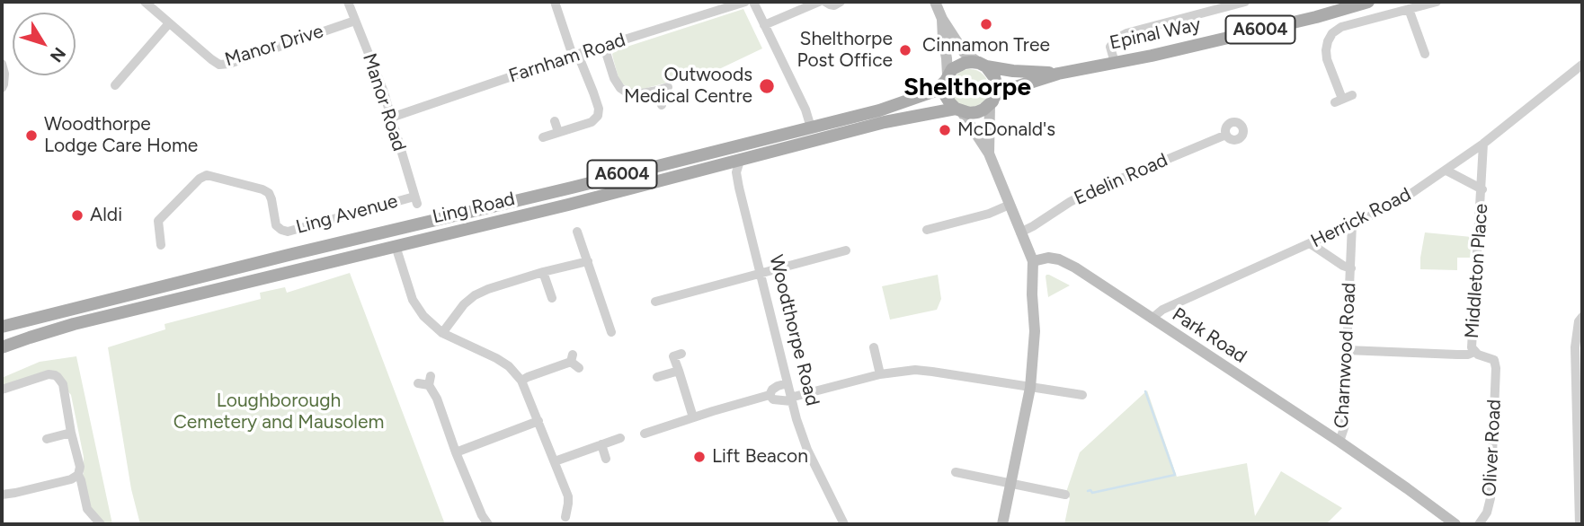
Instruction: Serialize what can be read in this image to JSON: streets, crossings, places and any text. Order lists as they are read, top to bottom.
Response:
{
  "streets": {
    "main road": ["A6004", "Epinal Way", "Ling Road"],
    "street": [
      "Manor Drive",
      "Farnham Road",
      "Manor Road",
      "Edelin Road",
      "Ling Avenue",
      "Herrick Road",
      "Middleton Place",
      "Woodthorpe Road",
      "Park Road",
      "Charnwood Road",
      "Oliver Road"
    ]
  },
  "crossings": [
    ["A6004", "Epinal Way"],
    ["A6004", "Ling Road"],
    ["Epinal Way", "Ling Road"],
    ["Manor Drive", "Manor Road"],
    ["Farnham Road", "Manor Road"],
    ["Manor Road", "Ling Avenue"],
    ["Ling Road", "Woodthorpe Road"],
    ["Herrick Road", "Middleton Place"],
    ["Herrick Road", "Park Road"],
    ["Herrick Road", "Charnwood Road"],
    ["Middleton Place", "Charnwood Road"],
    ["Middleton Place", "Oliver Road"],
    ["Park Road", "Charnwood Road"]
  ],
  "districts": ["Shelthorpe"],
  "parks": ["Loughborough Cemetery and Mausolem"],
  "places": [
    "Cinnamon Tree",
    "Shelthorpe Post Office",
    "Outwoods Medical Centre",
    "McDonald's",
    "Woodthorpe Lodge Care Home",
    "Aldi",
    "Lift Beacon"
  ],
  "north": "bottom right"
}
